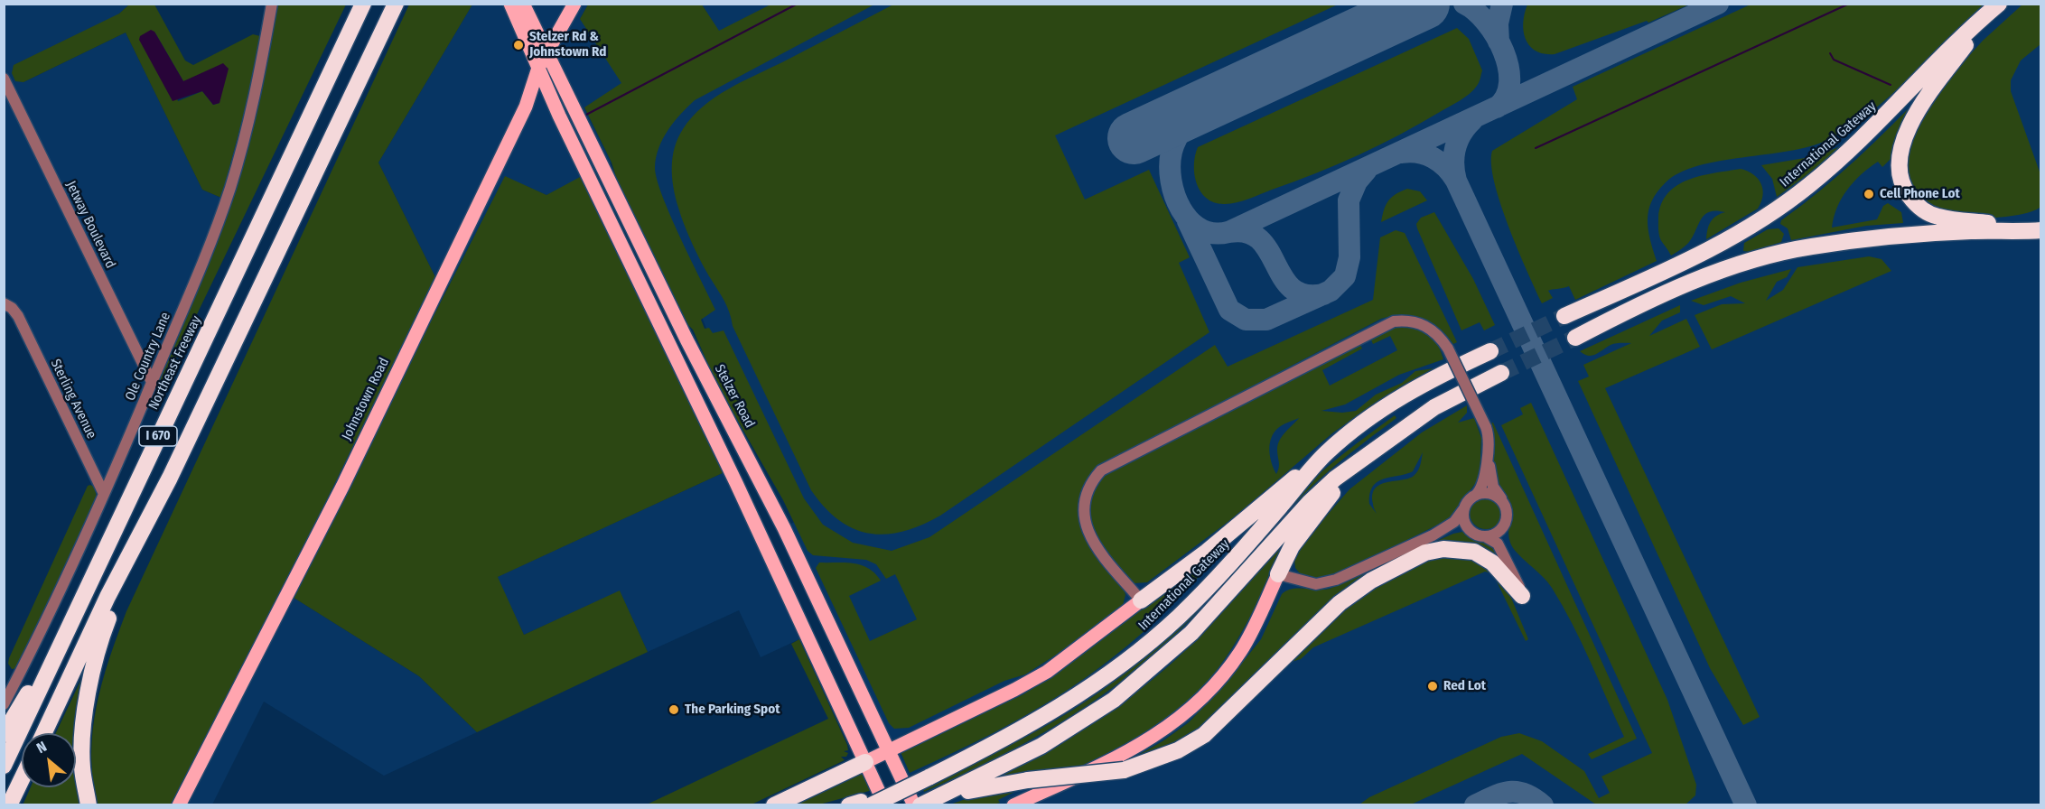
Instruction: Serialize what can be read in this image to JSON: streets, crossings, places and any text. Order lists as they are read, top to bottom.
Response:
{
  "streets": {
    "highway": ["International Gateway", "Northeast Freeway", "I 670"],
    "main road": ["Stelzer Road", "Johnstown Road"],
    "street": ["Jetway Boulevard", "Ole Country Lane", "Sterling Avenue"]
  },
  "crossings": [
    ["Jetway Boulevard", "Ole Country Lane"],
    ["Ole Country Lane", "Sterling Avenue"],
    ["Stelzer Road", "Johnstown Road"]
  ],
  "places": [
    "Stelzer Rd & Johnstown Rd",
    "Cell Phone Lot",
    "Red Lot",
    "The Parking Spot"
  ],
  "north": "top left"
}
